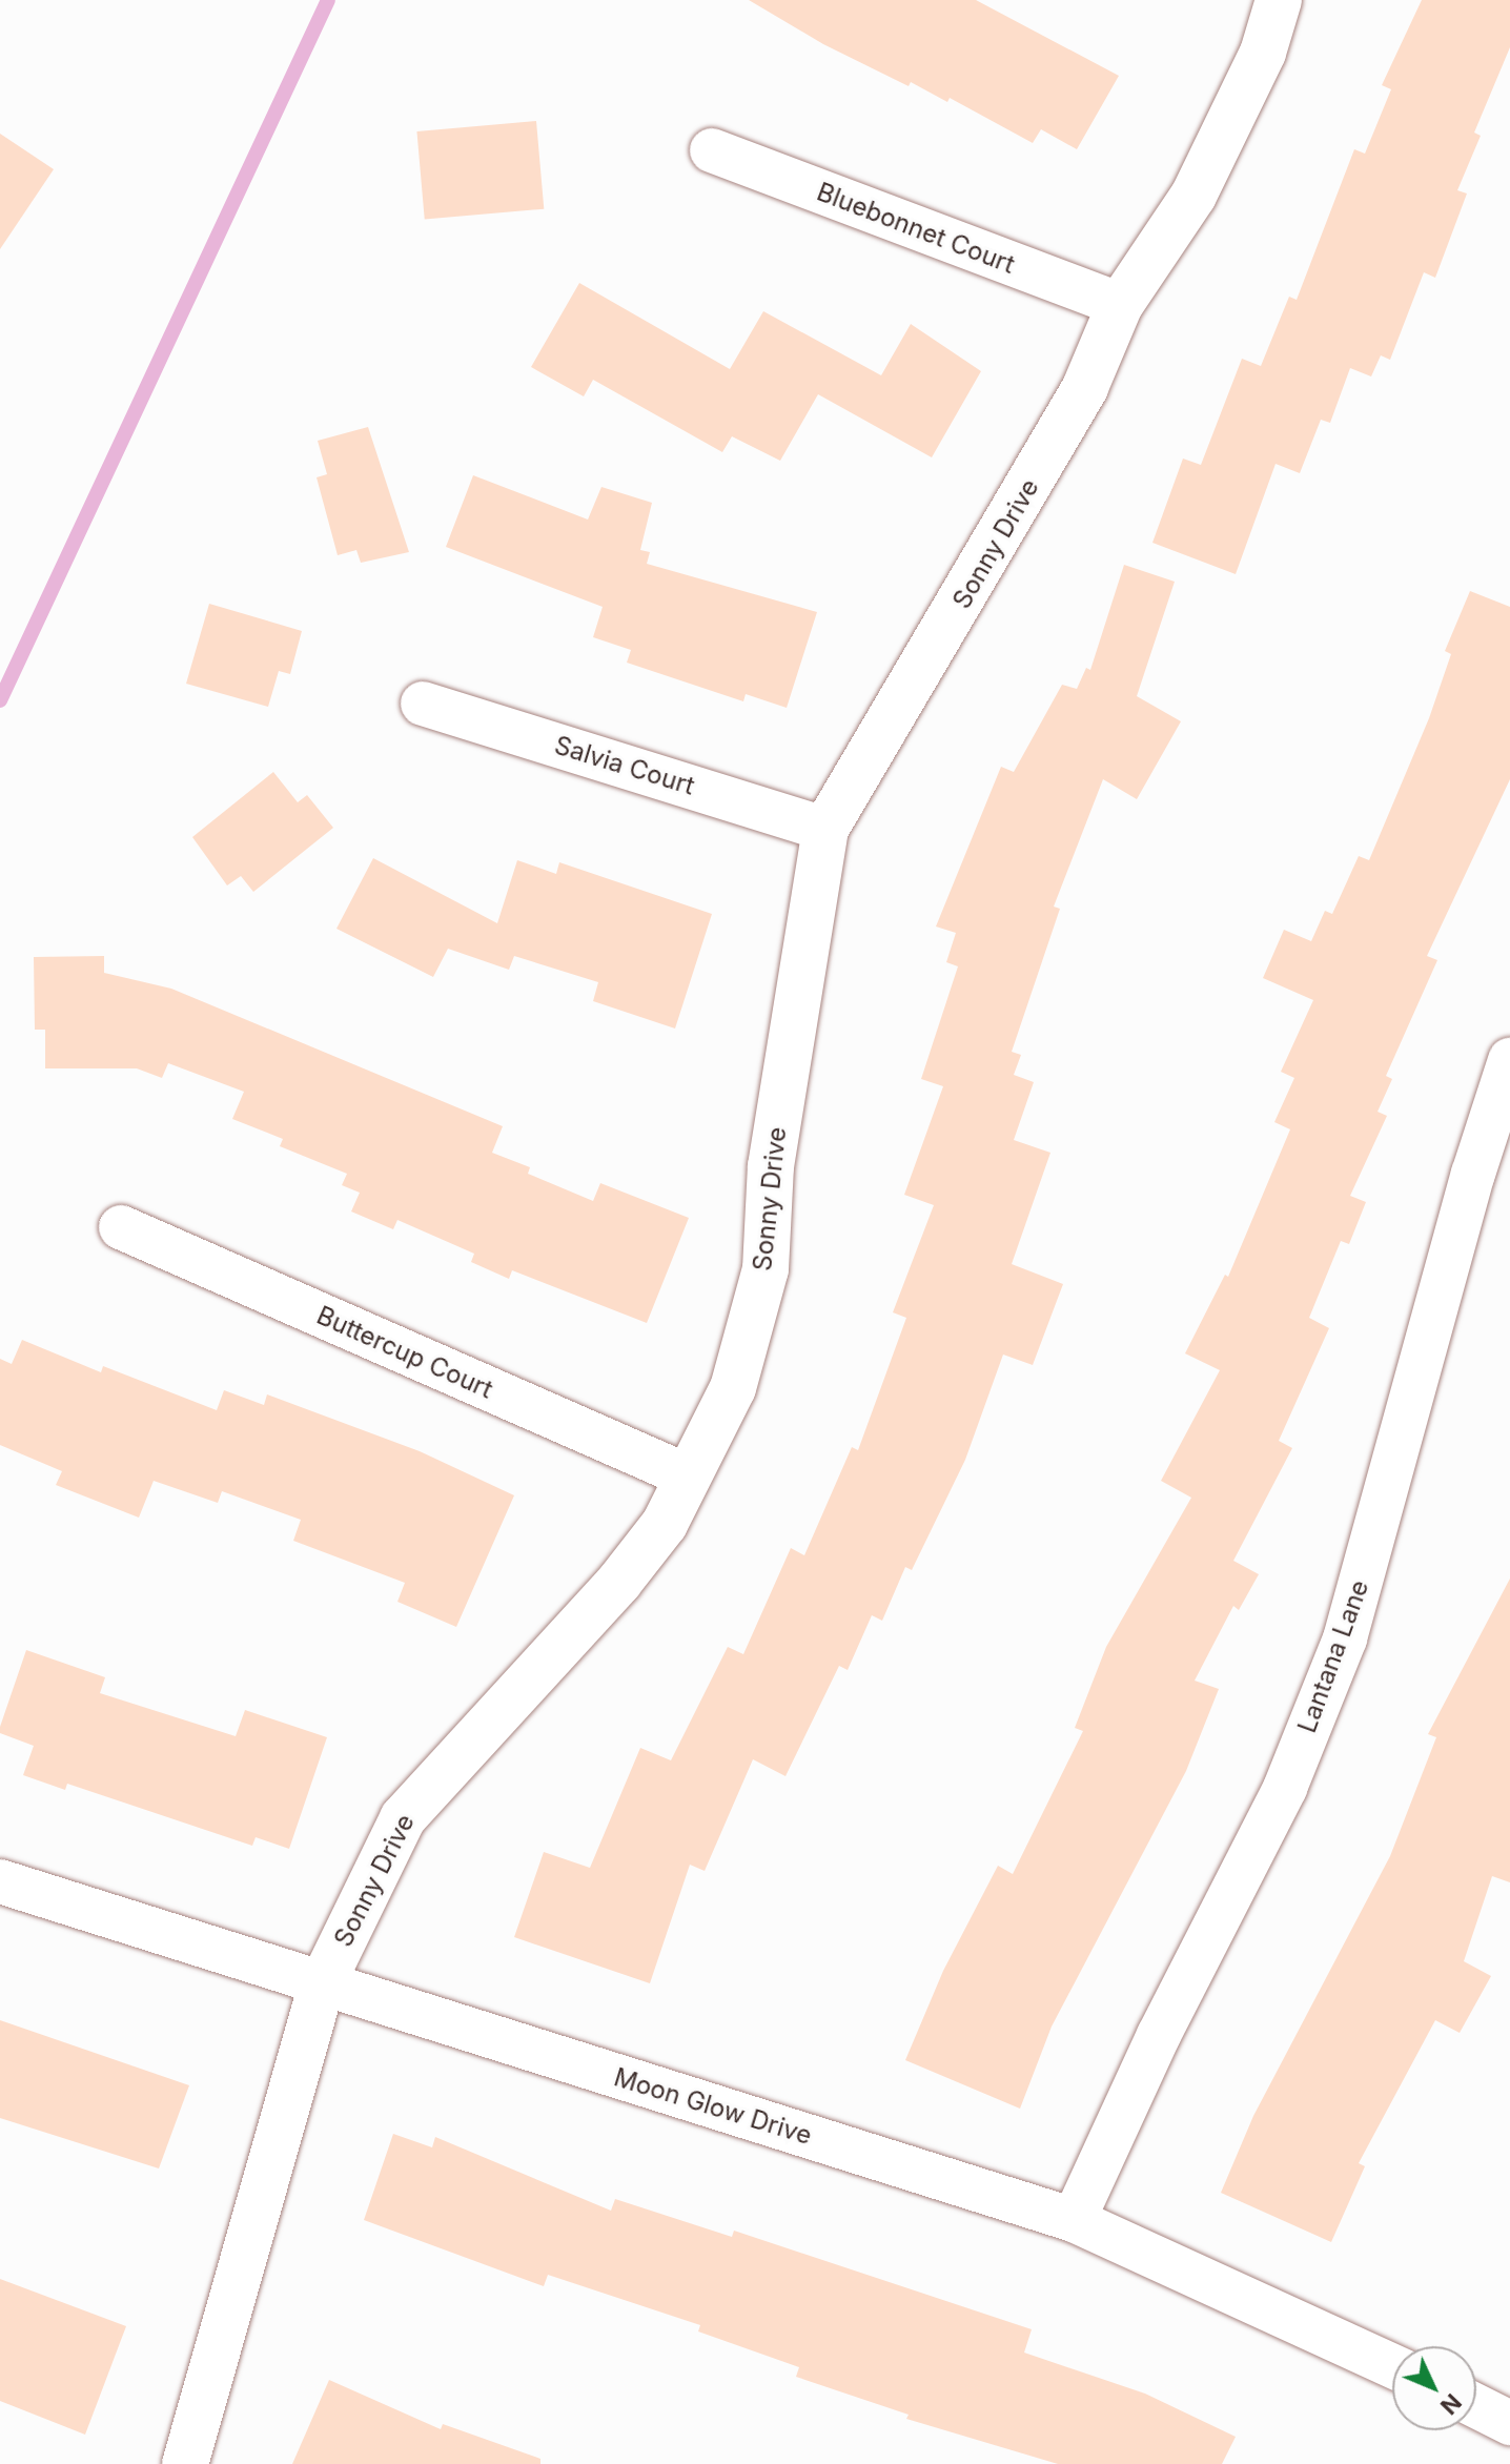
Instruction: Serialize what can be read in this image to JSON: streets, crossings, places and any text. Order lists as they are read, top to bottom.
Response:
{
  "streets": {
    "street": [
      "Bluebonnet Court",
      "Sonny Drive",
      "Salvia Court",
      "Buttercup Court",
      "Lantana Lane",
      "Moon Glow Drive"
    ]
  },
  "crossings": [
    ["Bluebonnet Court", "Sonny Drive"],
    ["Sonny Drive", "Salvia Court"],
    ["Sonny Drive", "Buttercup Court"],
    ["Sonny Drive", "Moon Glow Drive"],
    ["Lantana Lane", "Moon Glow Drive"]
  ],
  "north": "bottom right"
}
